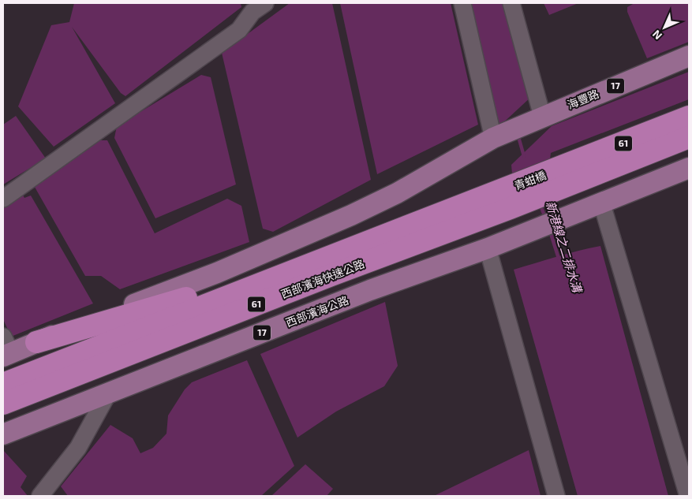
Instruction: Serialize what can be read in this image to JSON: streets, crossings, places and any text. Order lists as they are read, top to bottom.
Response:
{
  "streets": {
    "highway": ["61", "青蚶橋", "西部濱海快速公路"],
    "main road": ["17", "海豐路", "西部濱海公路"]
  },
  "crossings": [
    ["17", "海豐路"],
    ["17", "西部濱海公路"],
    ["61", "青蚶橋"],
    ["青蚶橋", "西部濱海快速公路"]
  ],
  "water": ["新港線之二排水溝"],
  "north": "bottom left"
}
